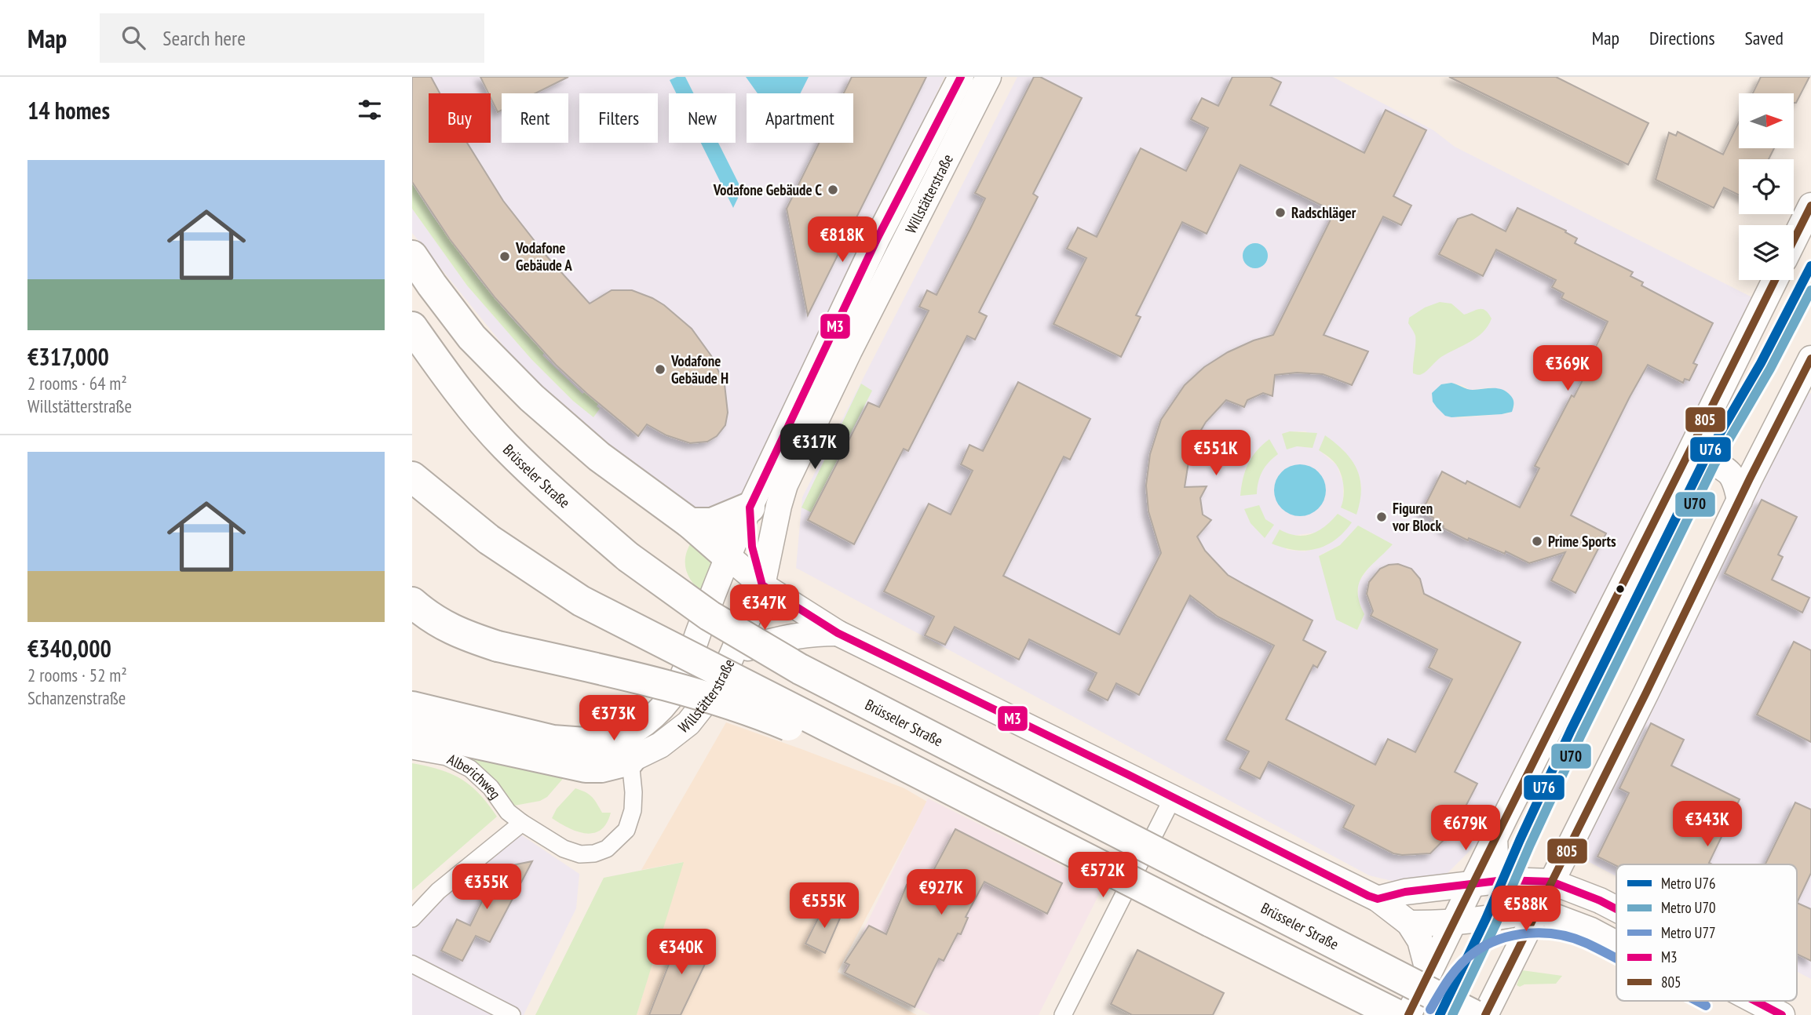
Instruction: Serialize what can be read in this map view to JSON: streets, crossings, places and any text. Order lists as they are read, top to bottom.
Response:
{
  "streets": {
    "highway": ["Brüsseler Straße"],
    "street": ["Willstätterstraße", "Alberichweg"]
  },
  "crossings": [
    ["Willstätterstraße", "Alberichweg"]
  ],
  "places": [
    "Vodafone Gebäude C",
    "Radschläger",
    "Vodafone Gebäude A",
    "Vodafone Gebäude H",
    "Figuren vor Block",
    "Prime Sports"
  ],
  "lines": [
    "transit line M3",
    "transit line 805",
    "metro line U76",
    "metro line U70",
    "metro line U77"
  ],
  "legend": [
    "Metro U76",
    "Metro U70",
    "Metro U77",
    "M3",
    "805"
  ],
  "north": "right",
  "page": {
    "header": "Map",
    "search": "Search here",
    "nav": ["Map", "Directions", "Saved"],
    "heading": "14 homes",
    "chip": [
      "Buy",
      "Rent",
      "Filters",
      "New",
      "Apartment"
    ],
    "list": [
      {
        "name": "€317,000",
        "note": "2 rooms · 64 m² · Willstätterstraße"
      },
      {
        "name": "€340,000",
        "note": "2 rooms · 52 m² · Schanzenstraße"
      }
    ],
    "price": [
      "€818K",
      "€369K",
      "€317K",
      "€551K",
      "€347K",
      "€373K",
      "€343K",
      "€679K",
      "€572K",
      "€355K",
      "€927K",
      "€555K",
      "€588K",
      "€340K"
    ]
  }
}
